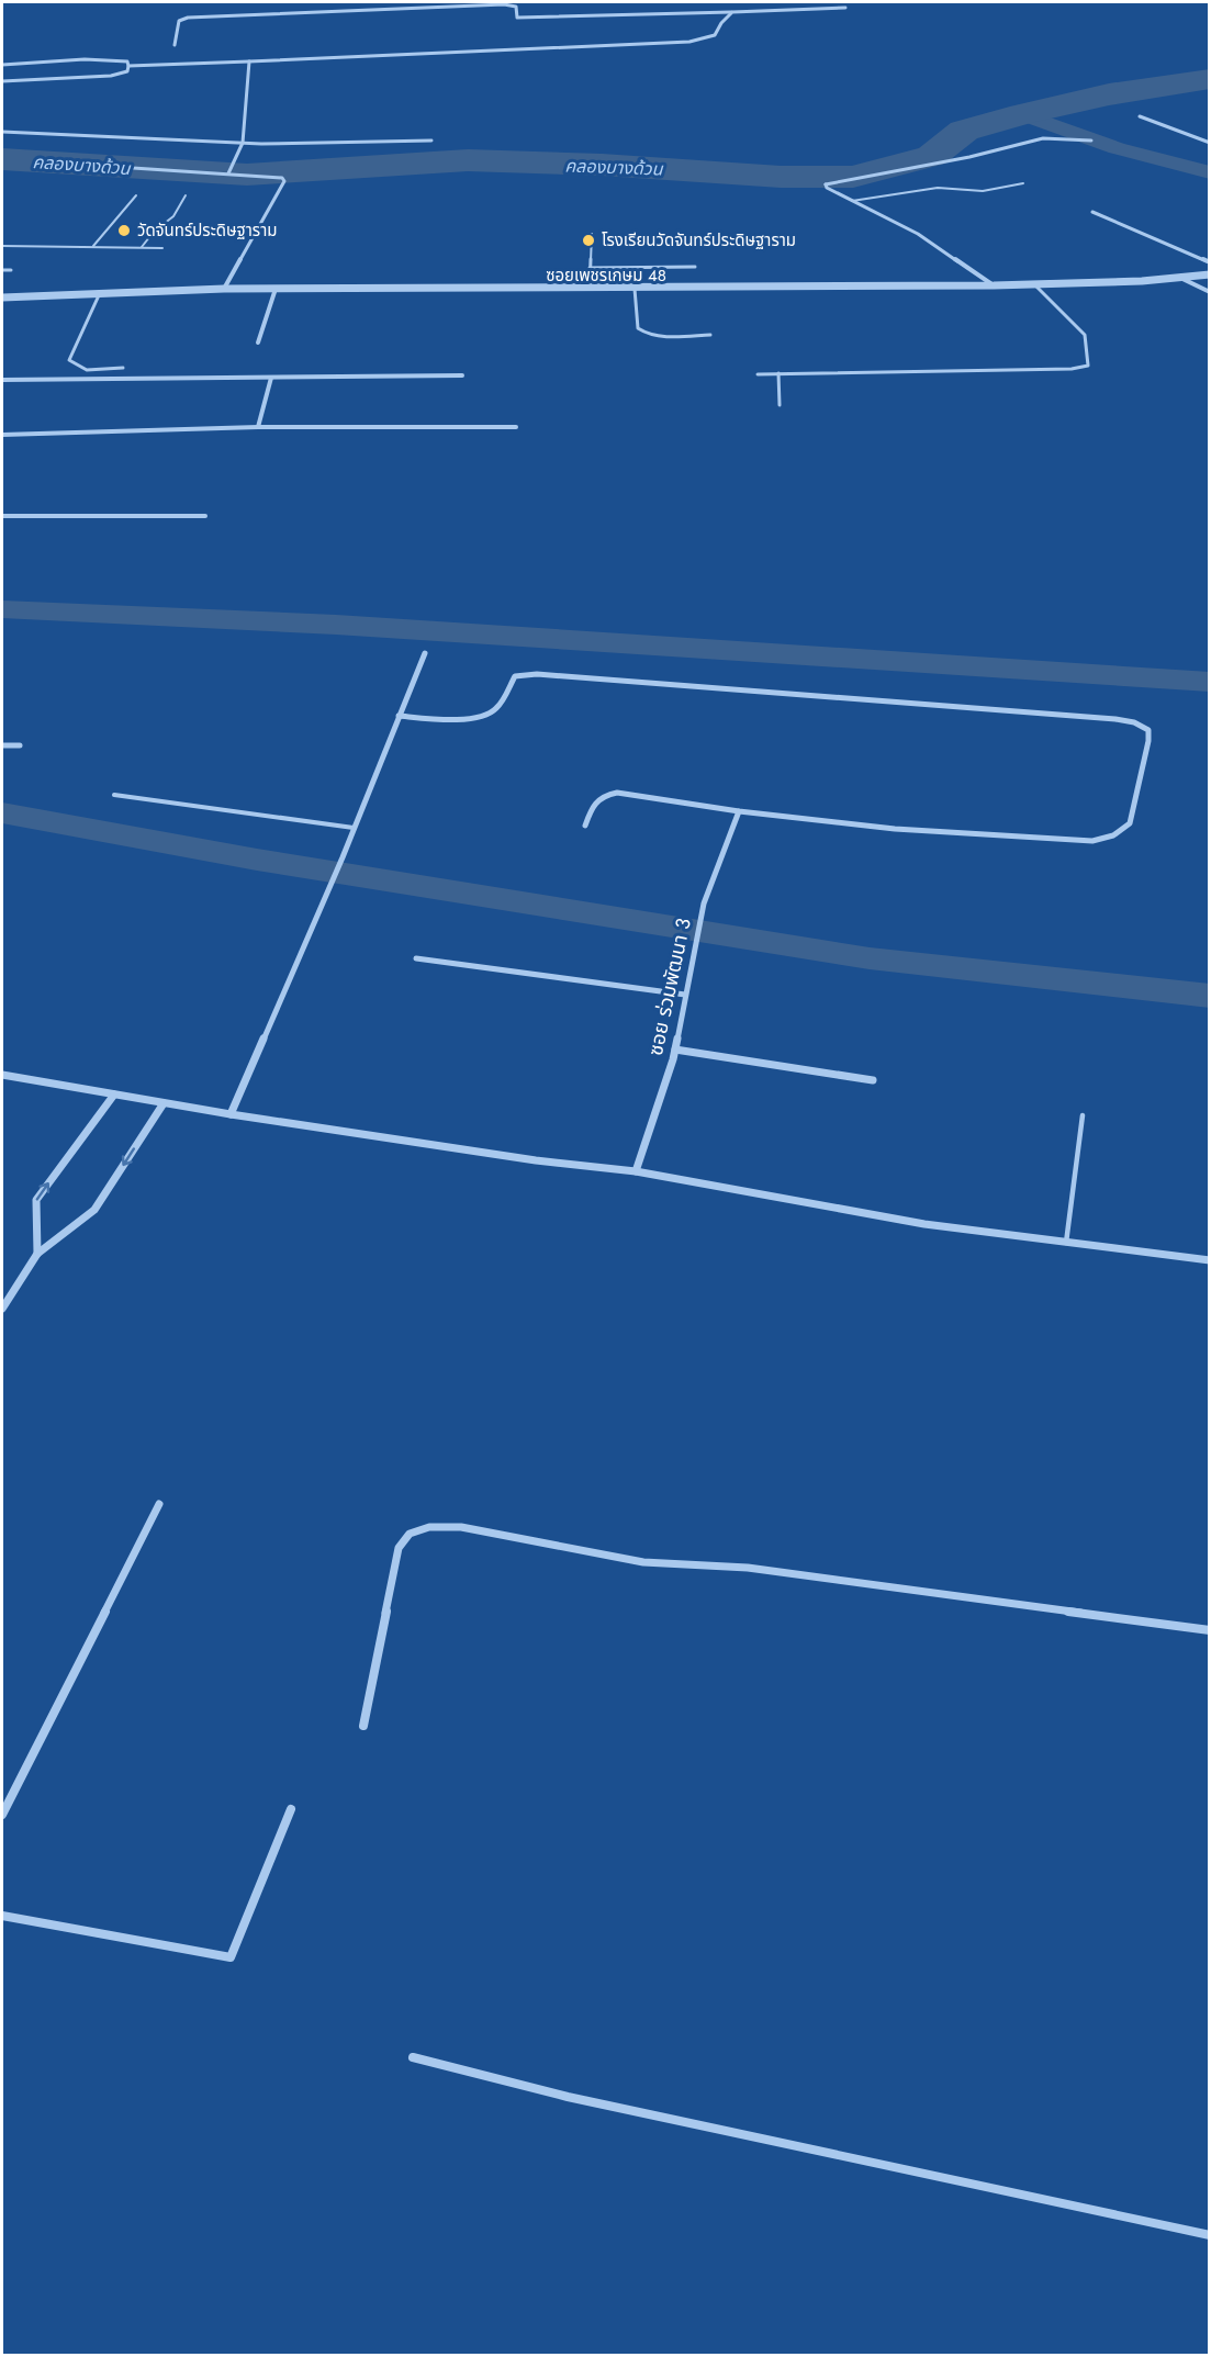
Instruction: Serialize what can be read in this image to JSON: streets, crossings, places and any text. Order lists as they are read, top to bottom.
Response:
{
  "streets": {
    "street": ["ซอยเพชรเกษม 48", "ซอย ร่วมพัฒนา 3"]
  },
  "water": ["คลองบางด้วน"],
  "places": ["วัดจันทร์ประดิษฐาราม", "โรงเรียนวัดจันทร์ประดิษฐาราม"]
}
